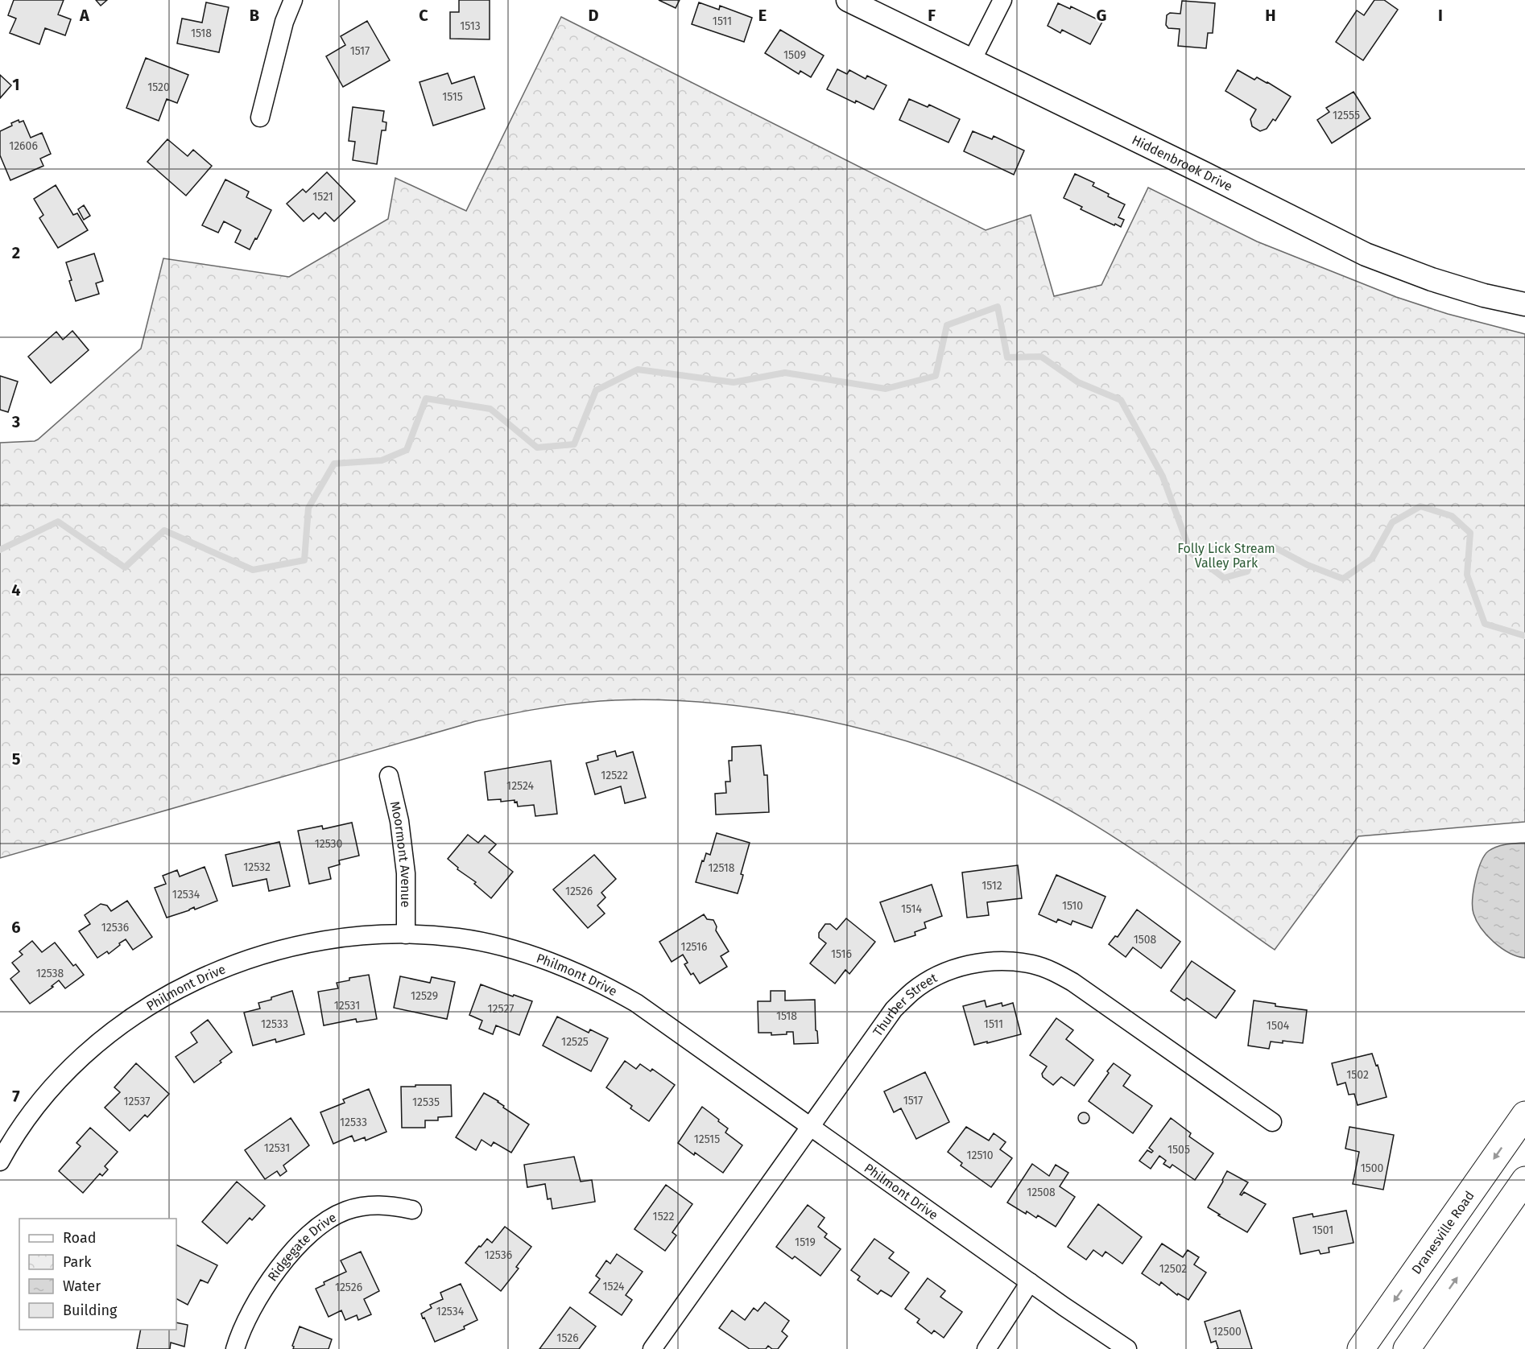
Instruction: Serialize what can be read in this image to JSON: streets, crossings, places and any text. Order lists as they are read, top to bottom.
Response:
{
  "streets": {
    "main road": ["Dranesville Road"],
    "street": [
      "Hiddenbrook Drive",
      "Moormont Avenue",
      "Philmont Drive",
      "Thurber Street",
      "Ridgegate Drive"
    ]
  },
  "crossings": [
    ["Moormont Avenue", "Philmont Drive"],
    ["Philmont Drive", "Thurber Street"]
  ],
  "parks": ["Folly Lick Stream Valley Park"],
  "house_numbers": [
    "1511",
    "1513",
    "1518",
    "1517",
    "1509",
    "1520",
    "1515",
    "12555",
    "12606",
    "1521",
    "12522",
    "12524",
    "12530",
    "12532",
    "12518",
    "1512",
    "12526",
    "12534",
    "1510",
    "1514",
    "12536",
    "1508",
    "12516",
    "1516",
    "12538",
    "12529",
    "12531",
    "12527",
    "1518",
    "12533",
    "1511",
    "1504",
    "12525",
    "1502",
    "1517",
    "12537",
    "12535",
    "12533",
    "12515",
    "12531",
    "1505",
    "12510",
    "1500",
    "12508",
    "1522",
    "1501",
    "1519",
    "12536",
    "12502",
    "1524",
    "12526",
    "12534",
    "12500",
    "1526"
  ],
  "legend": [
    "Road",
    "Park",
    "Water",
    "Building"
  ],
  "grid": {
    "columns": [
      "A",
      "B",
      "C",
      "D",
      "E",
      "F",
      "G",
      "H",
      "I"
    ],
    "rows": [
      "1",
      "2",
      "3",
      "4",
      "5",
      "6",
      "7"
    ]
  }
}
